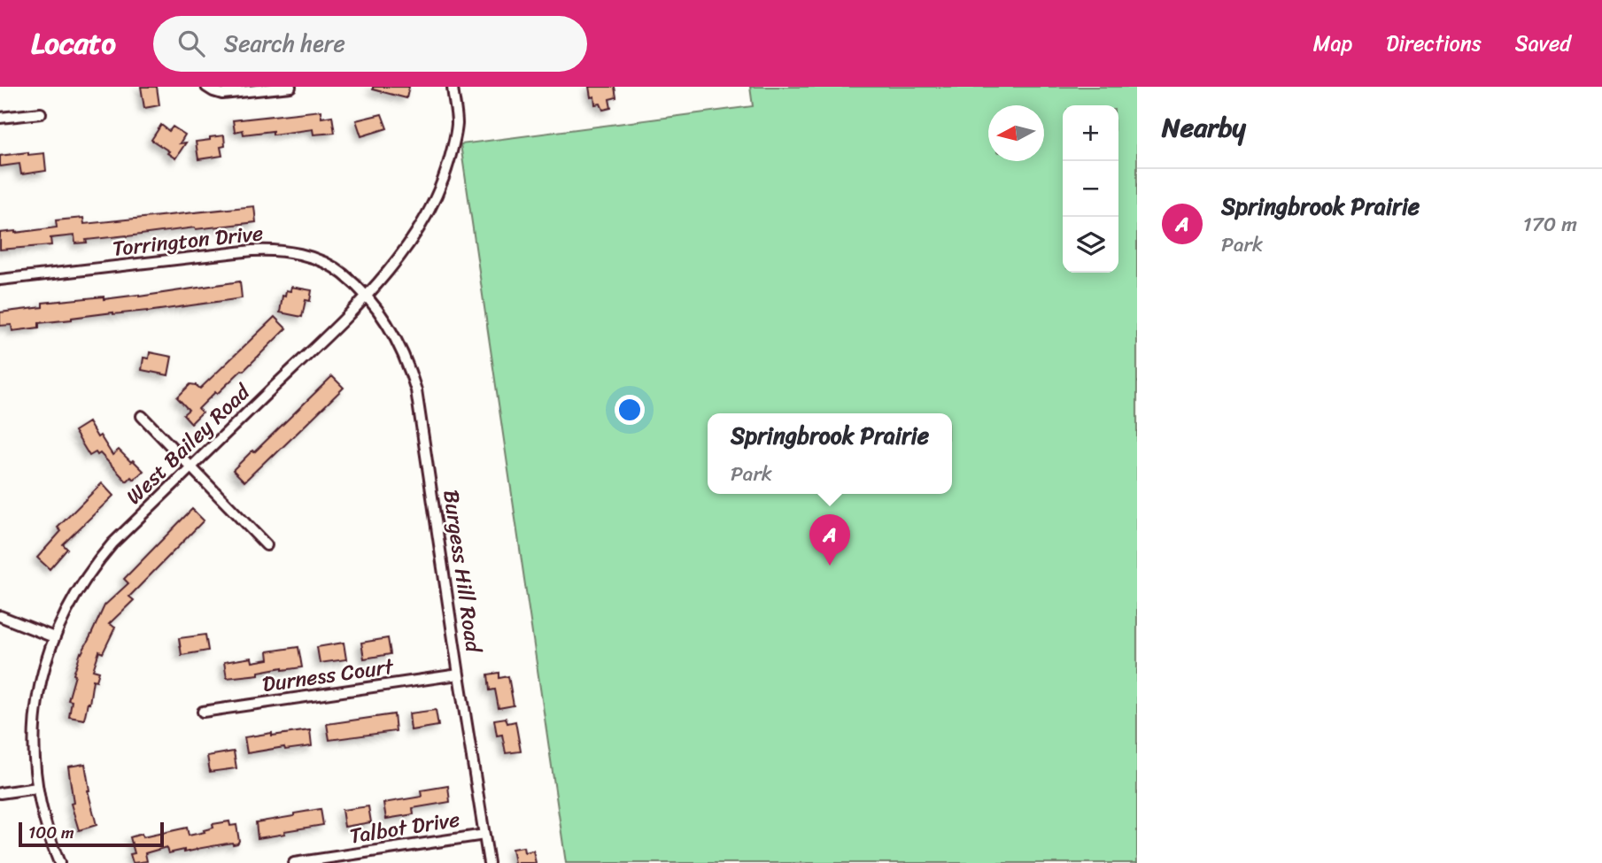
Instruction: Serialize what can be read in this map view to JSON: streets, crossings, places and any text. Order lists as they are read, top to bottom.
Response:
{
  "streets": {
    "street": [
      "Torrington Drive",
      "West Bailey Road",
      "Burgess Hill Road",
      "Durness Court",
      "Talbot Drive"
    ]
  },
  "crossings": [
    ["Torrington Drive", "West Bailey Road"],
    ["Torrington Drive", "Burgess Hill Road"],
    ["West Bailey Road", "Burgess Hill Road"],
    ["Burgess Hill Road", "Durness Court"],
    ["Burgess Hill Road", "Talbot Drive"]
  ],
  "scale_bar": "100 m",
  "north": "left",
  "page": {
    "header": "Locato",
    "search": "Search here",
    "nav": ["Map", "Directions", "Saved"],
    "heading": "Nearby",
    "map_buttons": ["+", "−"],
    "list": [
      {
        "mark": "A",
        "name": "Springbrook Prairie",
        "note": "Park",
        "value": "170 m"
      }
    ],
    "popup": ["Springbrook Prairie", "Park"],
    "pins": "A",
    "scale": "100 m"
  }
}
